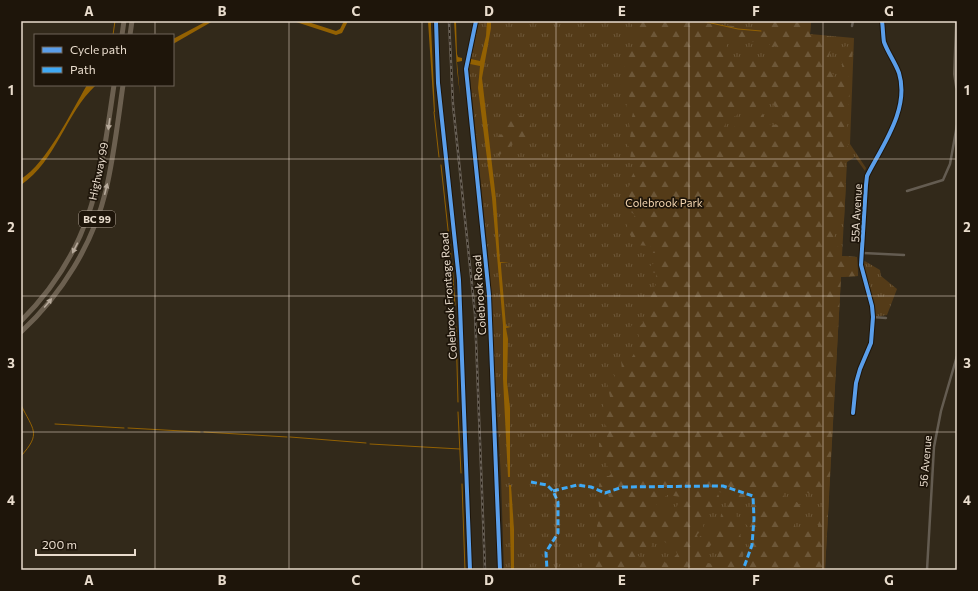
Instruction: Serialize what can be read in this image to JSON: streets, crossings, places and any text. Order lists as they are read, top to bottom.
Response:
{
  "streets": {
    "highway": ["Highway 99", "BC 99"],
    "street": [
      "55A Avenue",
      "Colebrook Road",
      "Colebrook Frontage Road",
      "56 Avenue"
    ]
  },
  "parks": ["Colebrook Park"],
  "legend": ["Cycle path", "Path"],
  "scale_bar": "200 m",
  "grid": {
    "columns": [
      "A",
      "B",
      "C",
      "D",
      "E",
      "F",
      "G"
    ],
    "rows": [
      "1",
      "2",
      "3",
      "4"
    ]
  }
}
